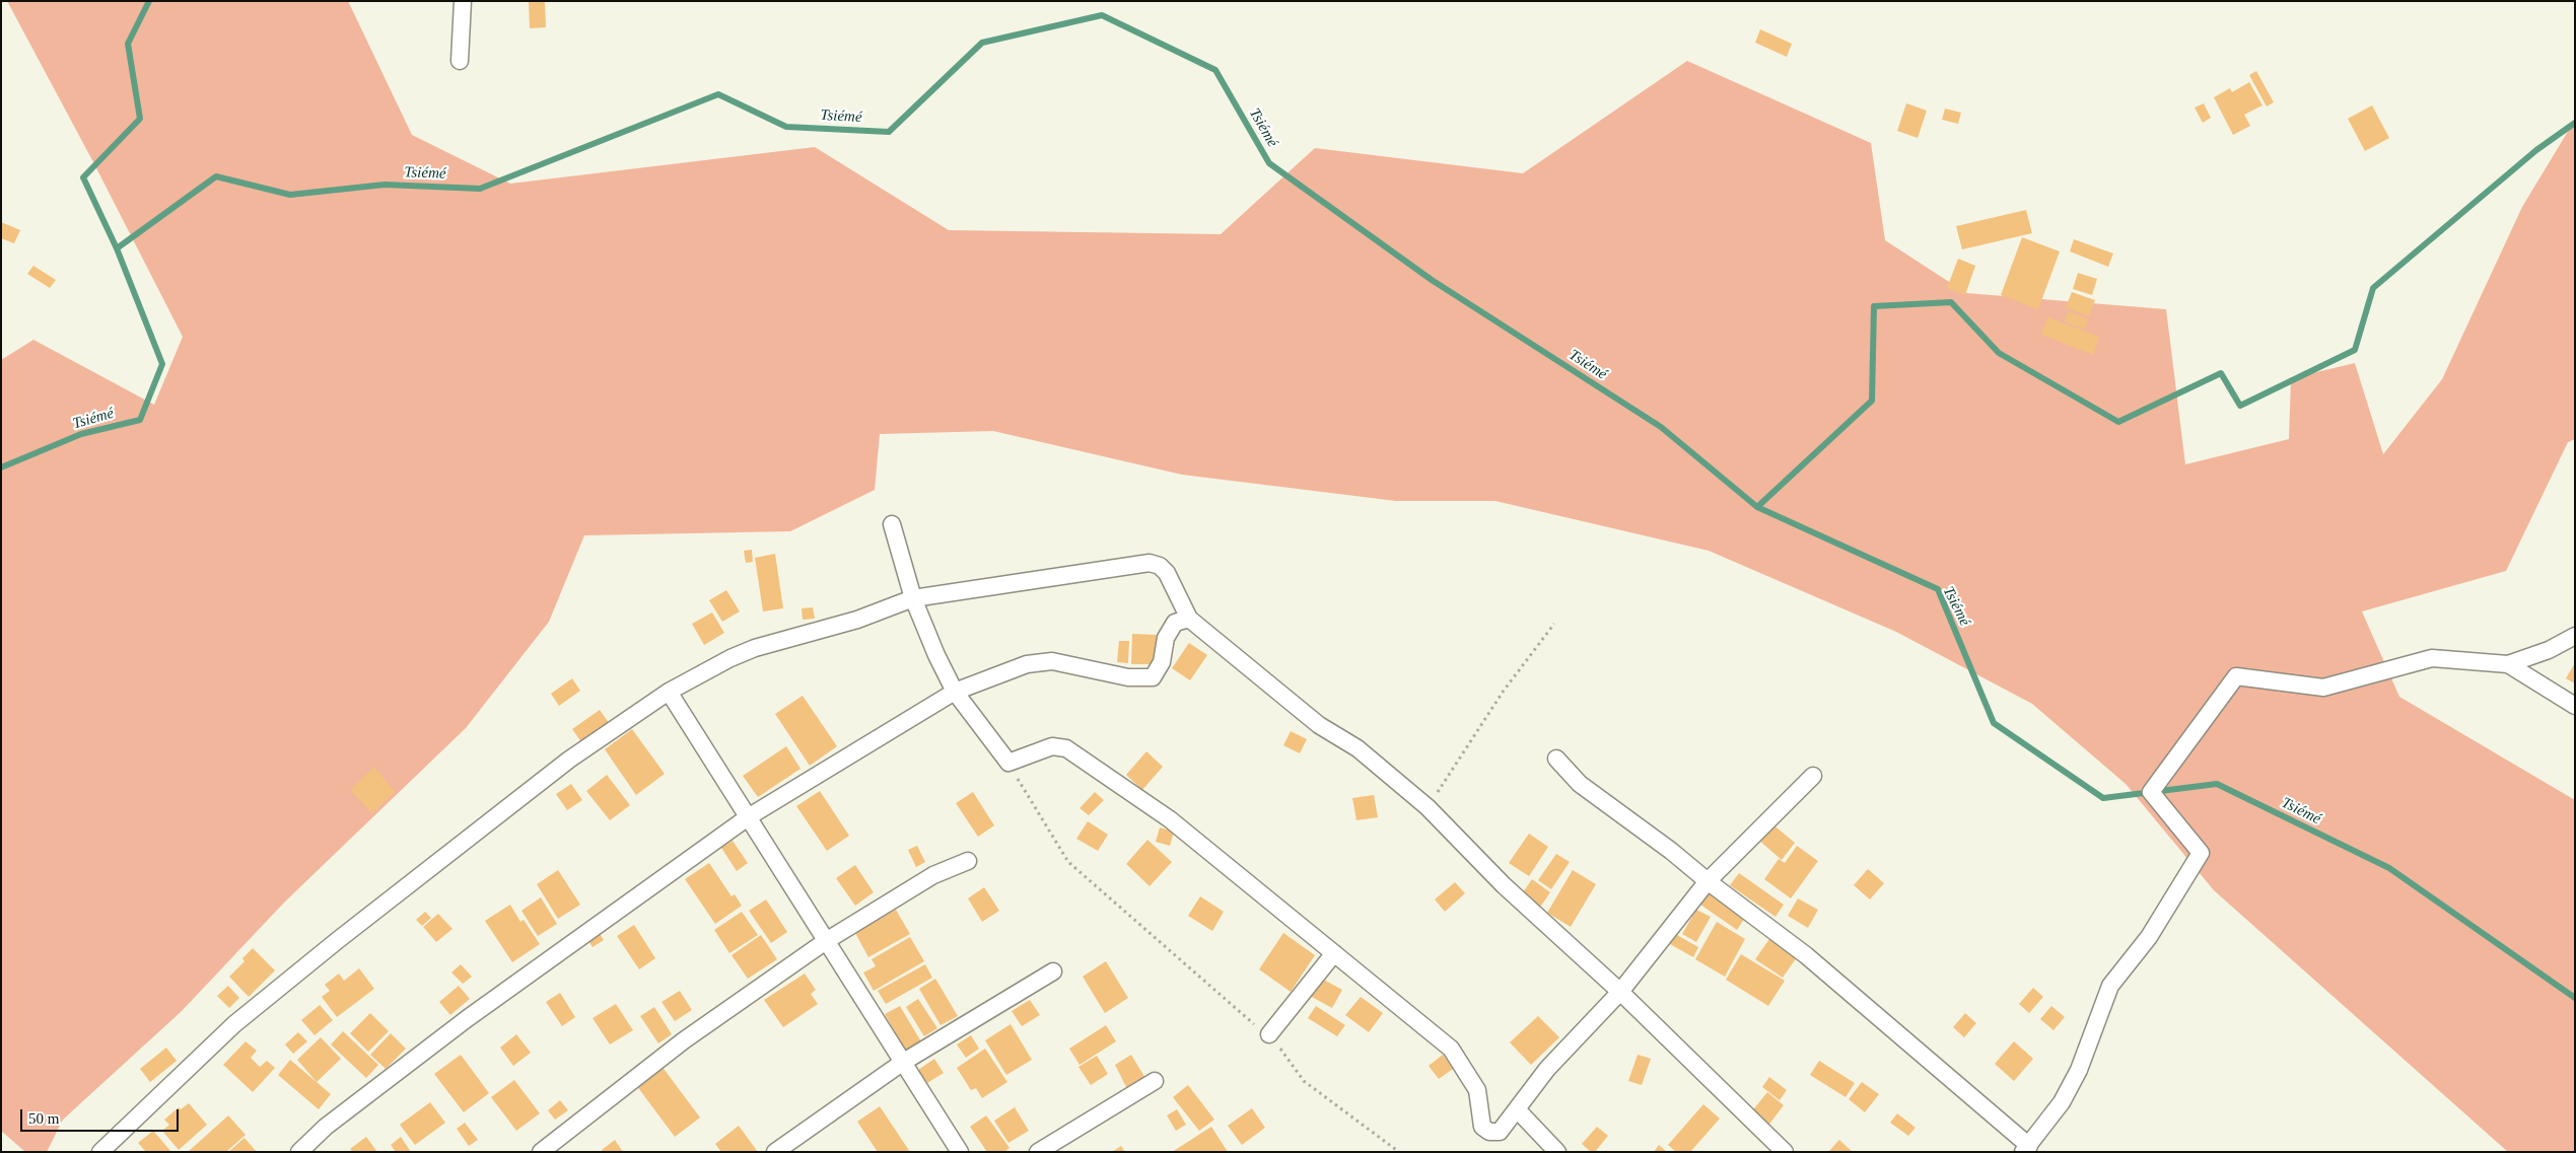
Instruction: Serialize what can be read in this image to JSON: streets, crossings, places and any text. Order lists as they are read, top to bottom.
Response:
{
  "water": ["Tsiémé"],
  "scale_bar": "50 m"
}
